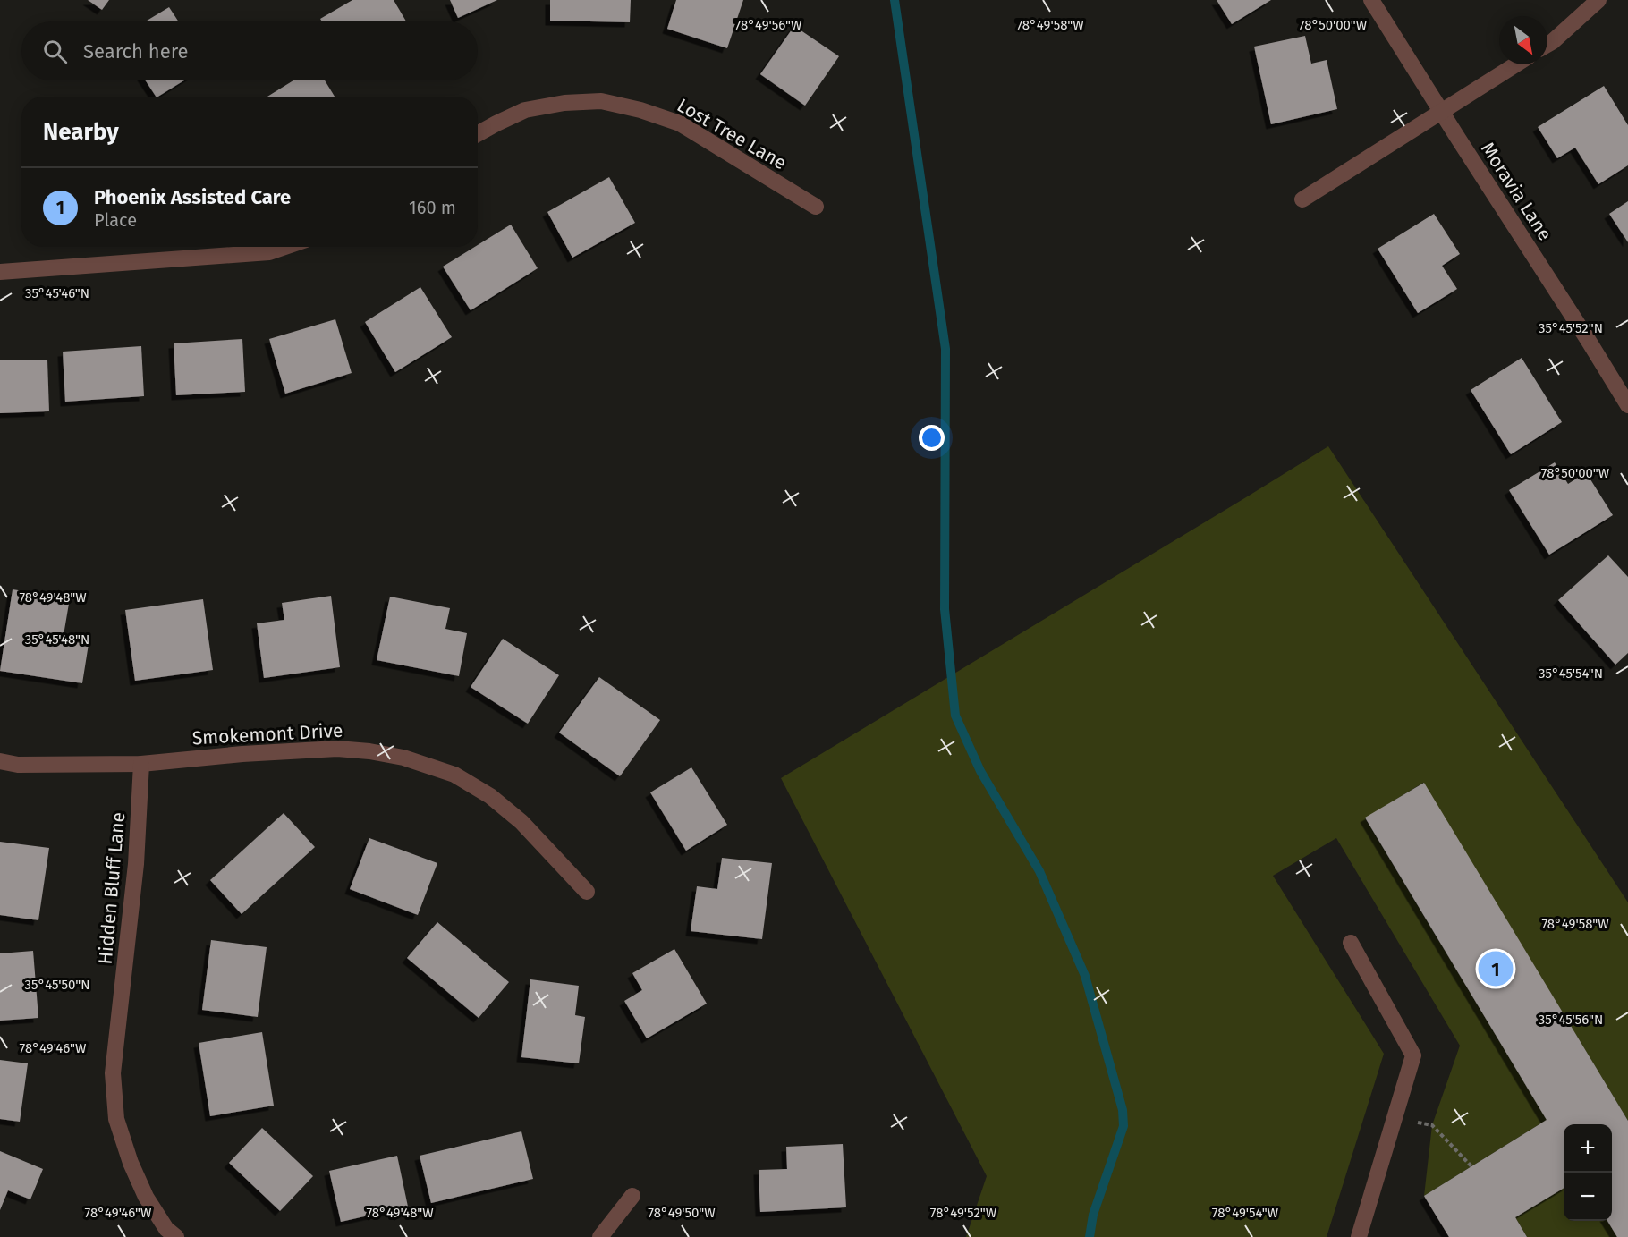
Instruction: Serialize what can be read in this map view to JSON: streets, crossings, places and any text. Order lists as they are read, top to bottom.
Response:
{
  "streets": {
    "street": [
      "Lost Tree Lane",
      "Moravia Lane",
      "Smokemont Drive",
      "Hidden Bluff Lane"
    ]
  },
  "crossings": [
    ["Smokemont Drive", "Hidden Bluff Lane"]
  ],
  "north": "bottom right",
  "page": {
    "search": "Search here",
    "heading": "Nearby",
    "list": [
      {
        "mark": "1",
        "name": "Phoenix Assisted Care",
        "note": "Place",
        "value": "160 m"
      }
    ],
    "pins": "1",
    "map_buttons": ["+", "−"]
  },
  "coordinates": [
    "78°49'56\"W",
    "78°49'58\"W",
    "78°50'00\"W",
    "35°45'46\"N",
    "35°45'52\"N",
    "78°49'48\"W",
    "35°45'48\"N",
    "35°45'54\"N",
    "35°45'50\"N",
    "35°45'56\"N",
    "78°49'46\"W",
    "78°49'50\"W",
    "78°49'52\"W",
    "78°49'54\"W"
  ]
}
